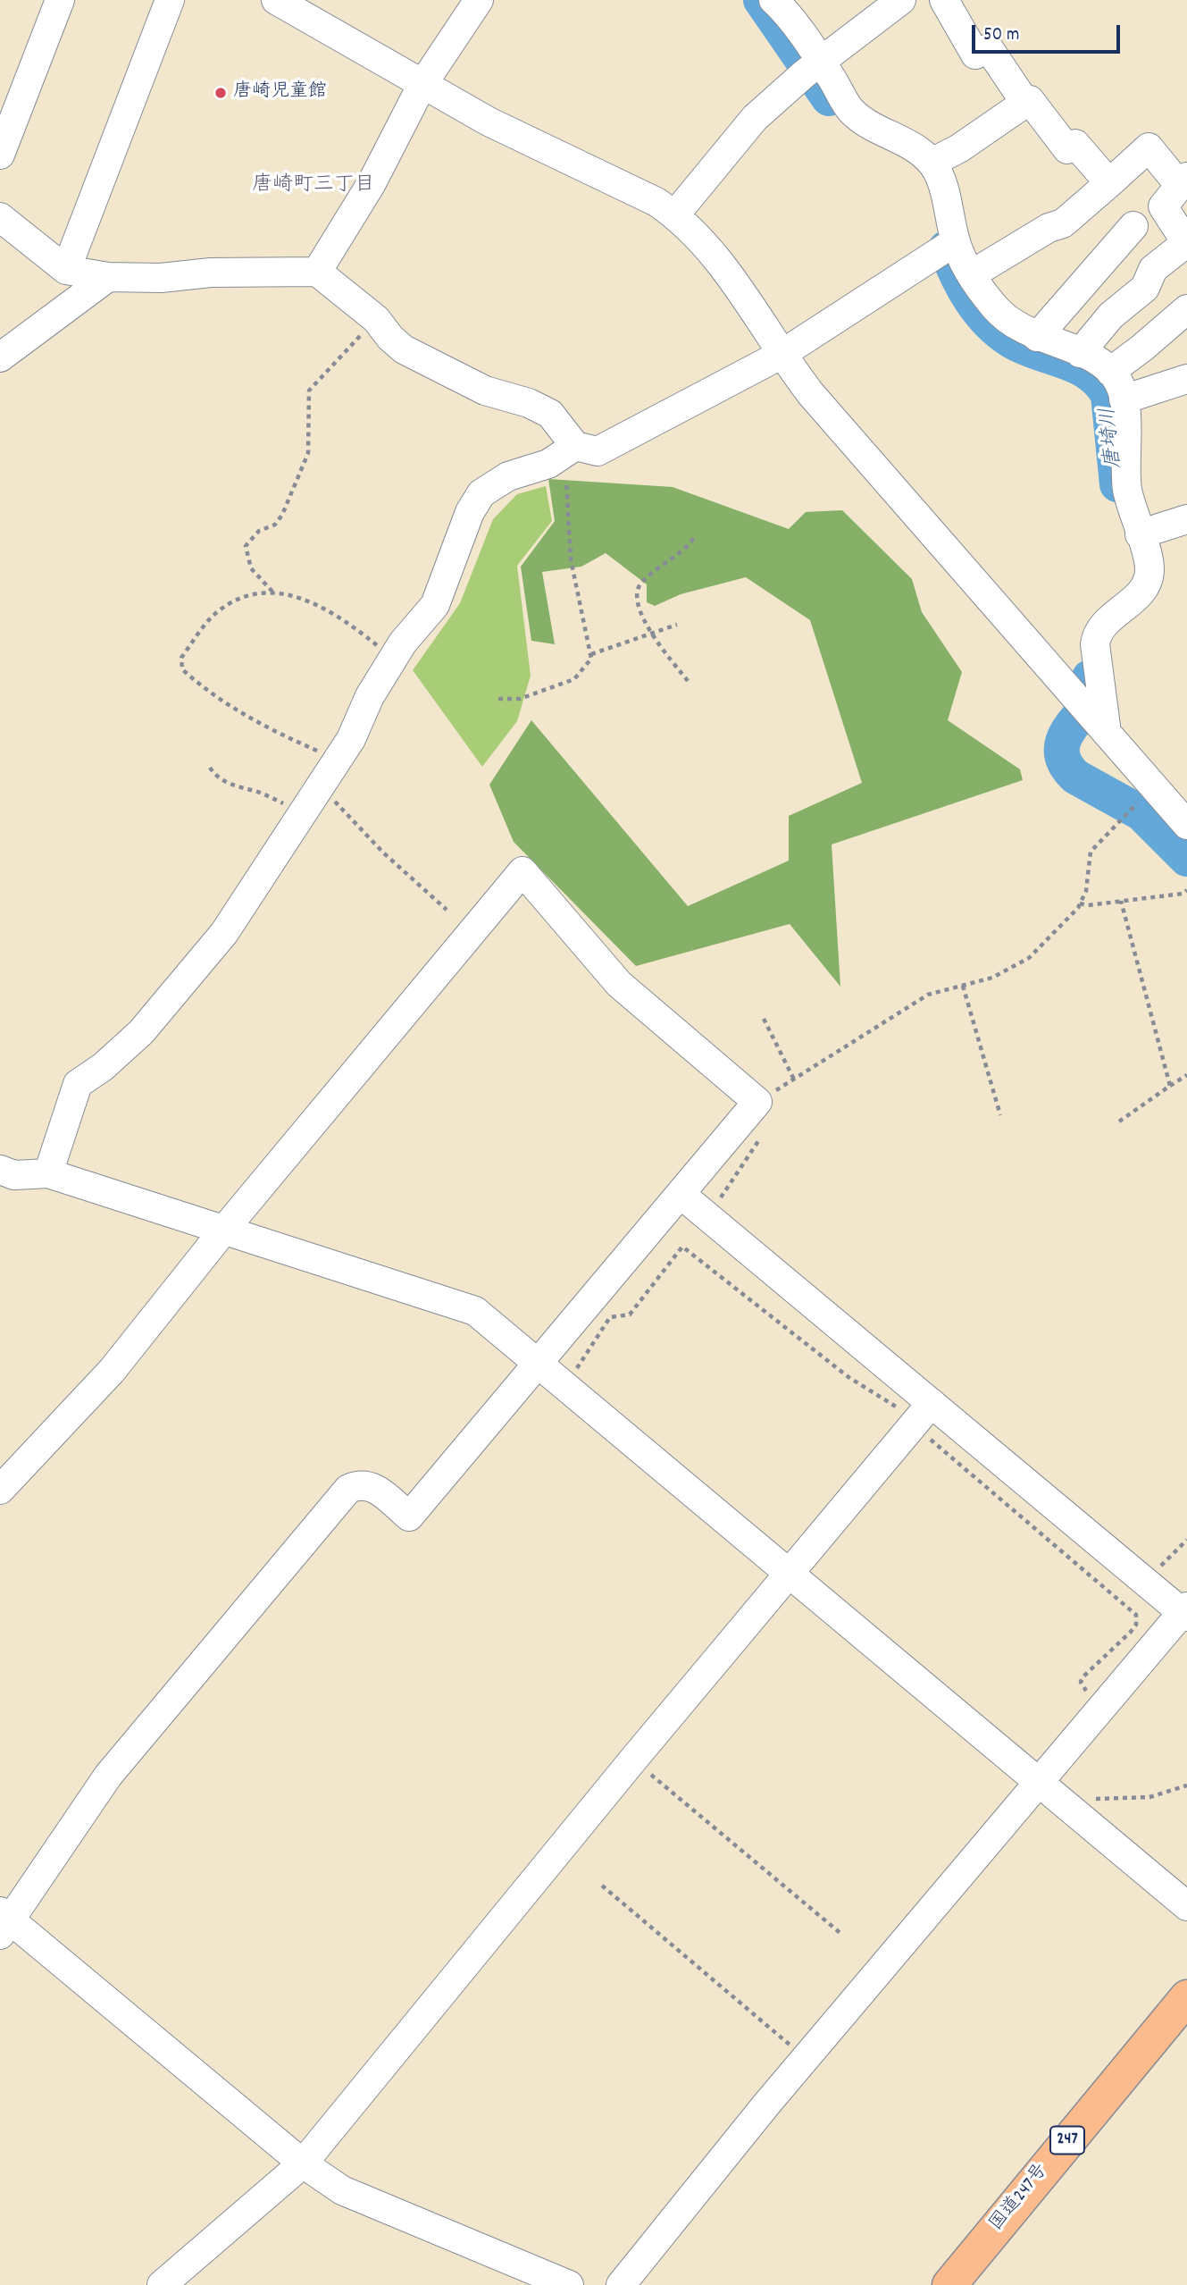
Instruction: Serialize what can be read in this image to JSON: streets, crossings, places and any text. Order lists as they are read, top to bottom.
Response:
{
  "streets": {
    "highway": ["247", "国道247号"]
  },
  "districts": ["唐崎町三丁目"],
  "water": ["唐埼川"],
  "places": ["唐崎児童館"],
  "scale_bar": "50 m"
}
